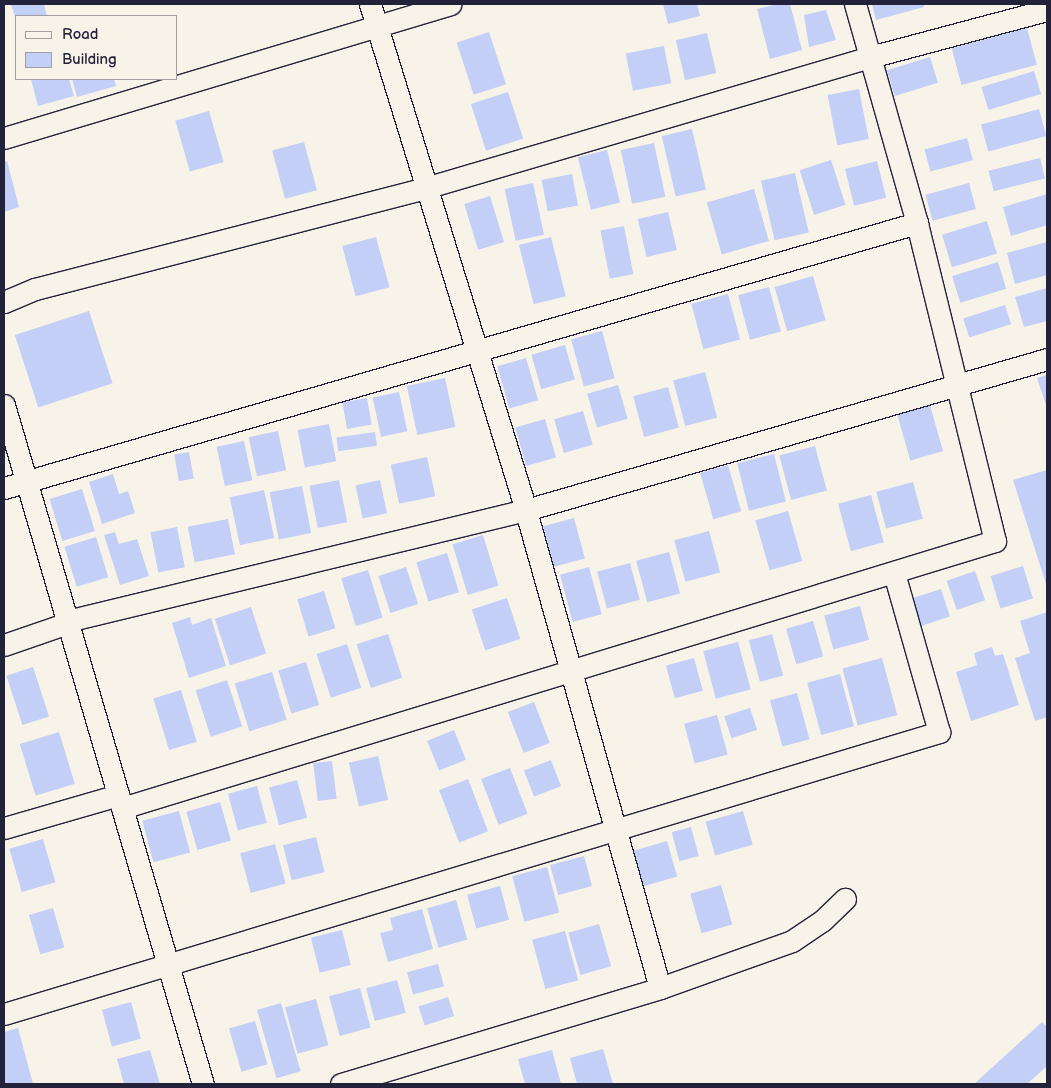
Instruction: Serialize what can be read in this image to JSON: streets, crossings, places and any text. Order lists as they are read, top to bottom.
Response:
{
  "legend": ["Road", "Building"]
}
